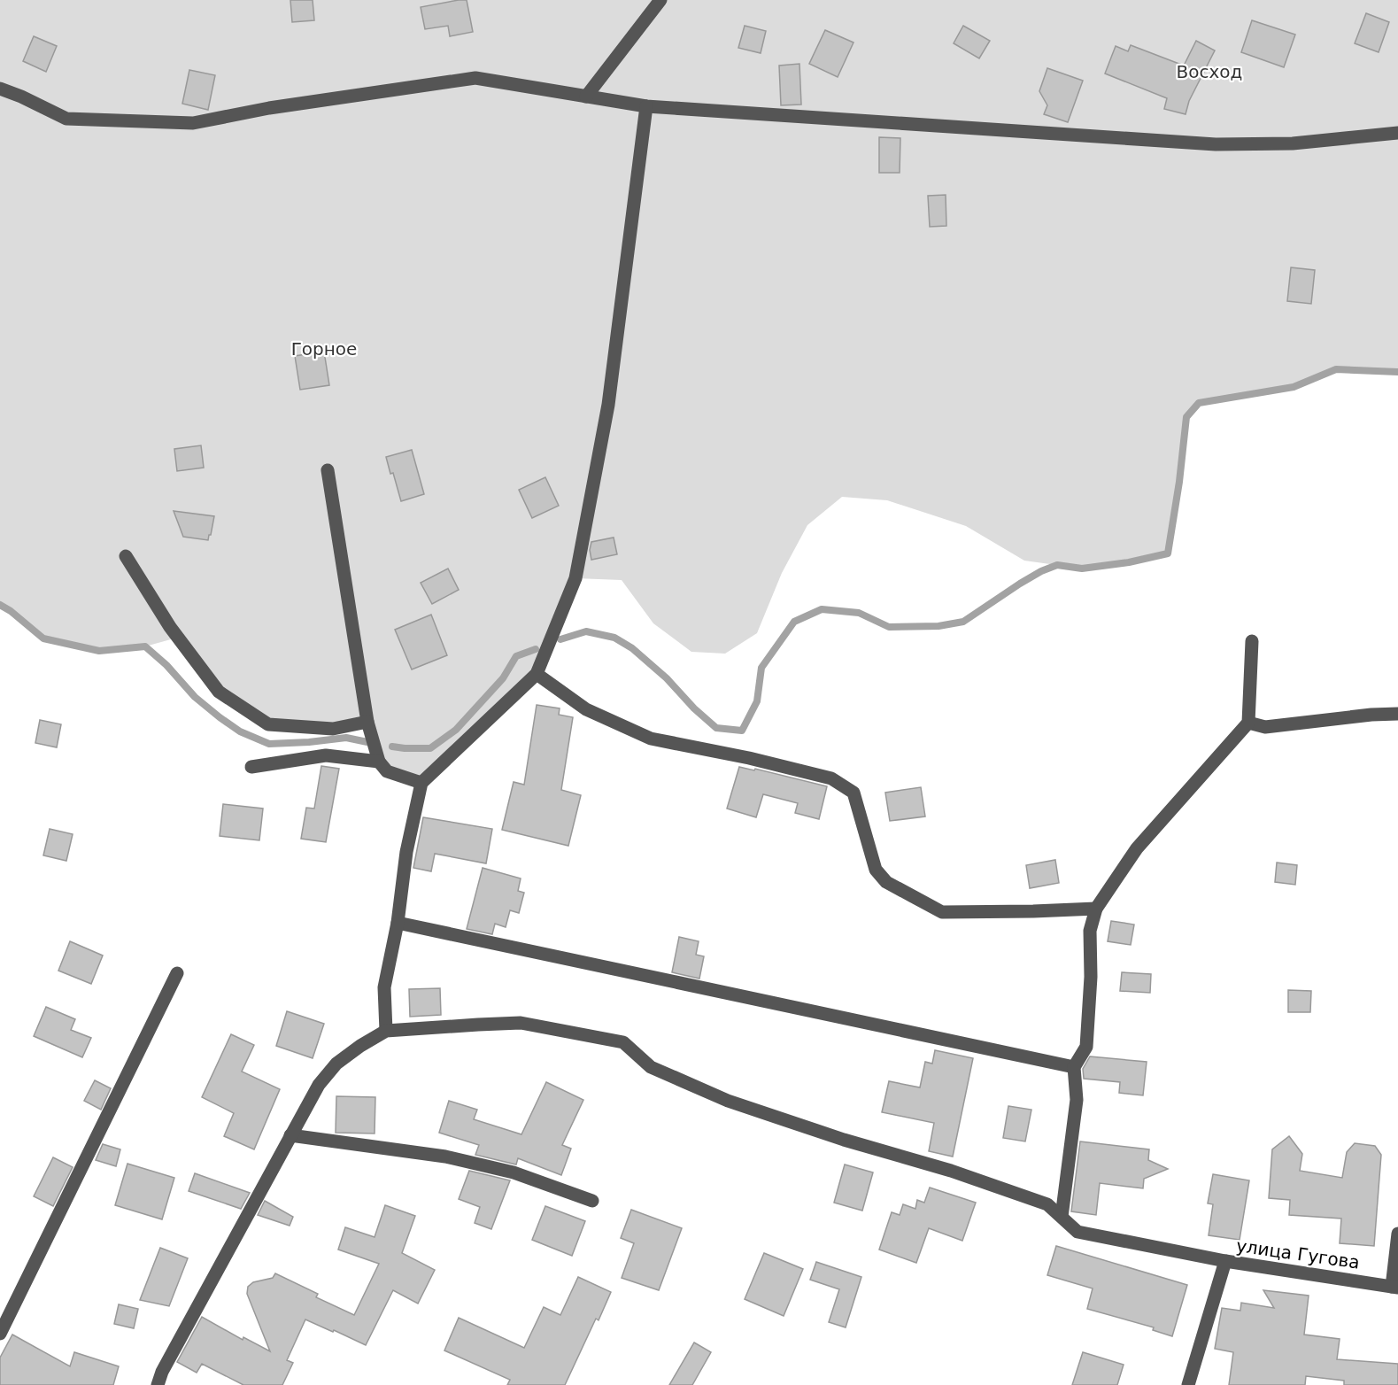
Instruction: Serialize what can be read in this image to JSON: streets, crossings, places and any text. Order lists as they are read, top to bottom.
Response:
{
  "streets": {
    "street": ["улица Гугова"]
  },
  "parks": ["Восход", "Горное"]
}
